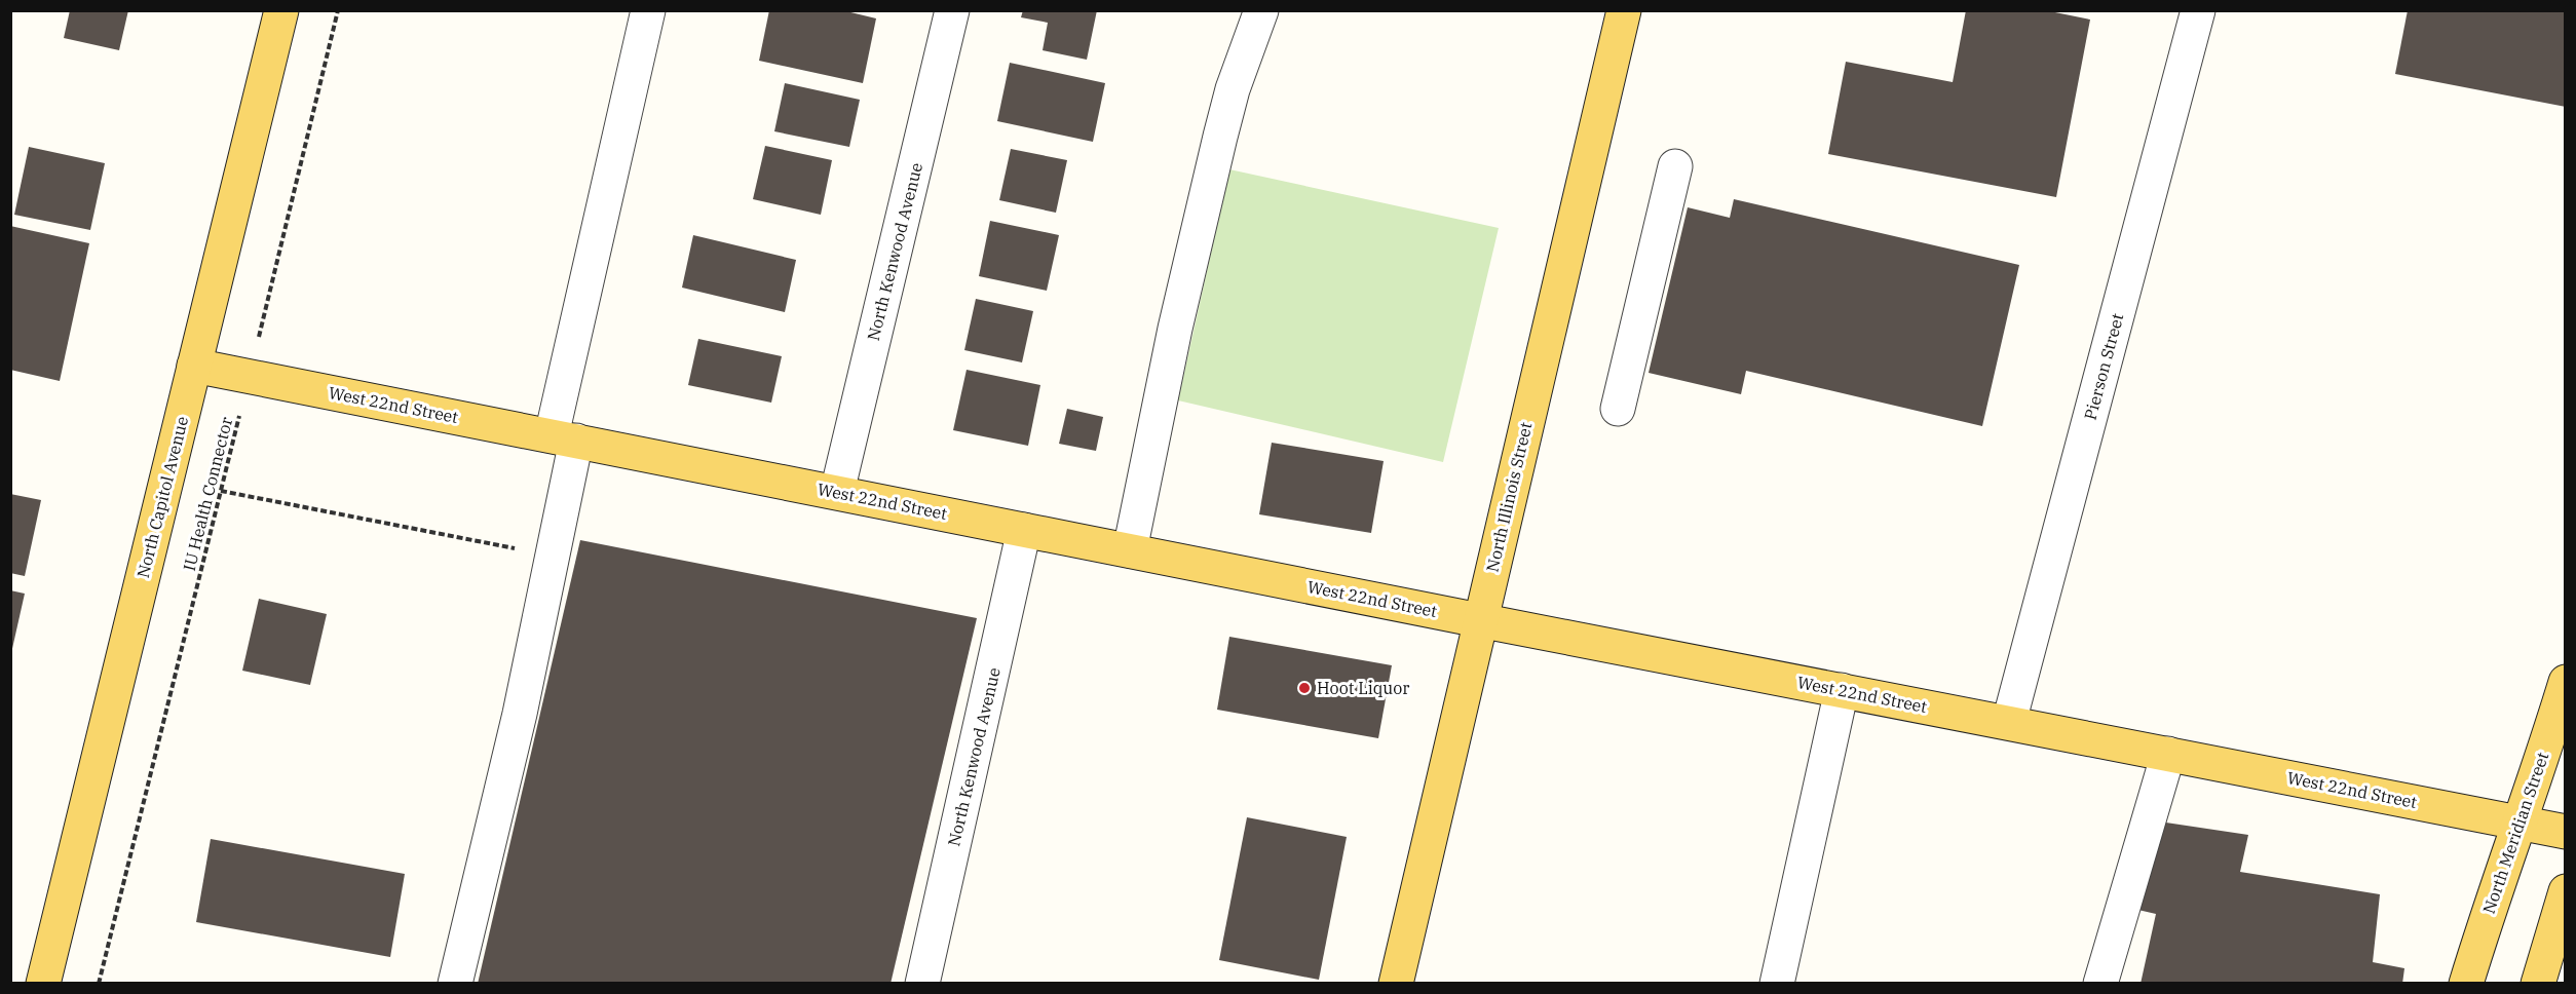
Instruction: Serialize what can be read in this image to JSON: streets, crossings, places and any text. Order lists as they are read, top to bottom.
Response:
{
  "streets": {
    "main road": [
      "West 22nd Street",
      "North Capitol Avenue",
      "North Illinois Street",
      "North Meridian Street"
    ],
    "street": ["North Kenwood Avenue", "Pierson Street"],
    "path": ["IU Health Connector"]
  },
  "crossings": [
    ["North Kenwood Avenue", "West 22nd Street"],
    ["Pierson Street", "West 22nd Street"],
    ["West 22nd Street", "IU Health Connector"],
    ["West 22nd Street", "North Capitol Avenue"],
    ["West 22nd Street", "North Illinois Street"],
    ["West 22nd Street", "North Meridian Street"]
  ],
  "places": ["Hoot Liquor"]
}
